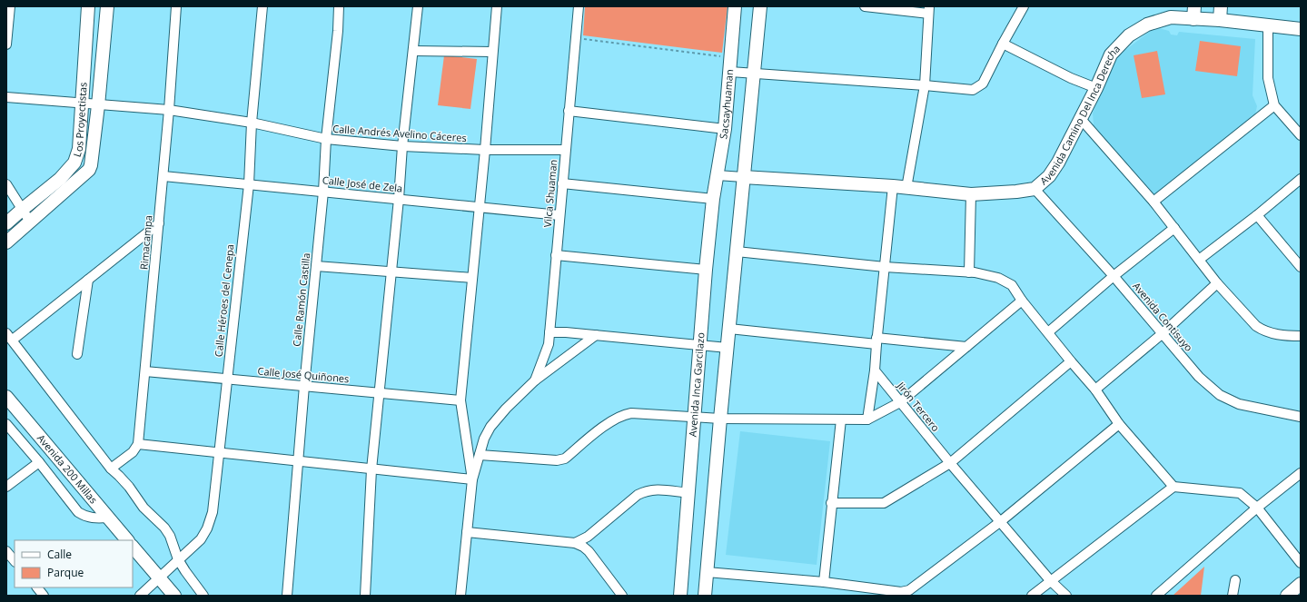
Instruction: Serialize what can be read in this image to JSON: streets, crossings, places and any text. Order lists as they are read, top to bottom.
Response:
{
  "streets": {
    "main road": [
      "Sacsayhuaman",
      "Avenida Camino Del Inca Derecha",
      "Los Proyectistas",
      "Avenida Inca Garcilazo",
      "Avenida 200 Millas"
    ],
    "street": [
      "Calle Andrés Avelino Cáceres",
      "Calle José de Zela",
      "Vilca Shuaman",
      "Rimacampa",
      "Calle Ramón Castilla",
      "Calle Héroes del Cenepa",
      "Avenida Contisuyo",
      "Calle José Quiñones",
      "Jirón Tercero"
    ]
  },
  "crossings": [
    ["Sacsayhuaman", "Avenida Inca Garcilazo"],
    ["Avenida Camino Del Inca Derecha", "Avenida Contisuyo"],
    ["Los Proyectistas", "Calle Andrés Avelino Cáceres"],
    ["Calle Andrés Avelino Cáceres", "Vilca Shuaman"],
    ["Calle Andrés Avelino Cáceres", "Rimacampa"],
    ["Calle Andrés Avelino Cáceres", "Calle Ramón Castilla"],
    ["Calle Andrés Avelino Cáceres", "Calle Héroes del Cenepa"],
    ["Calle José de Zela", "Vilca Shuaman"],
    ["Calle José de Zela", "Rimacampa"],
    ["Calle José de Zela", "Calle Ramón Castilla"],
    ["Calle José de Zela", "Calle Héroes del Cenepa"],
    ["Rimacampa", "Calle José Quiñones"],
    ["Calle Ramón Castilla", "Calle José Quiñones"],
    ["Calle Héroes del Cenepa", "Calle José Quiñones"]
  ],
  "legend": ["Calle", "Parque"]
}
